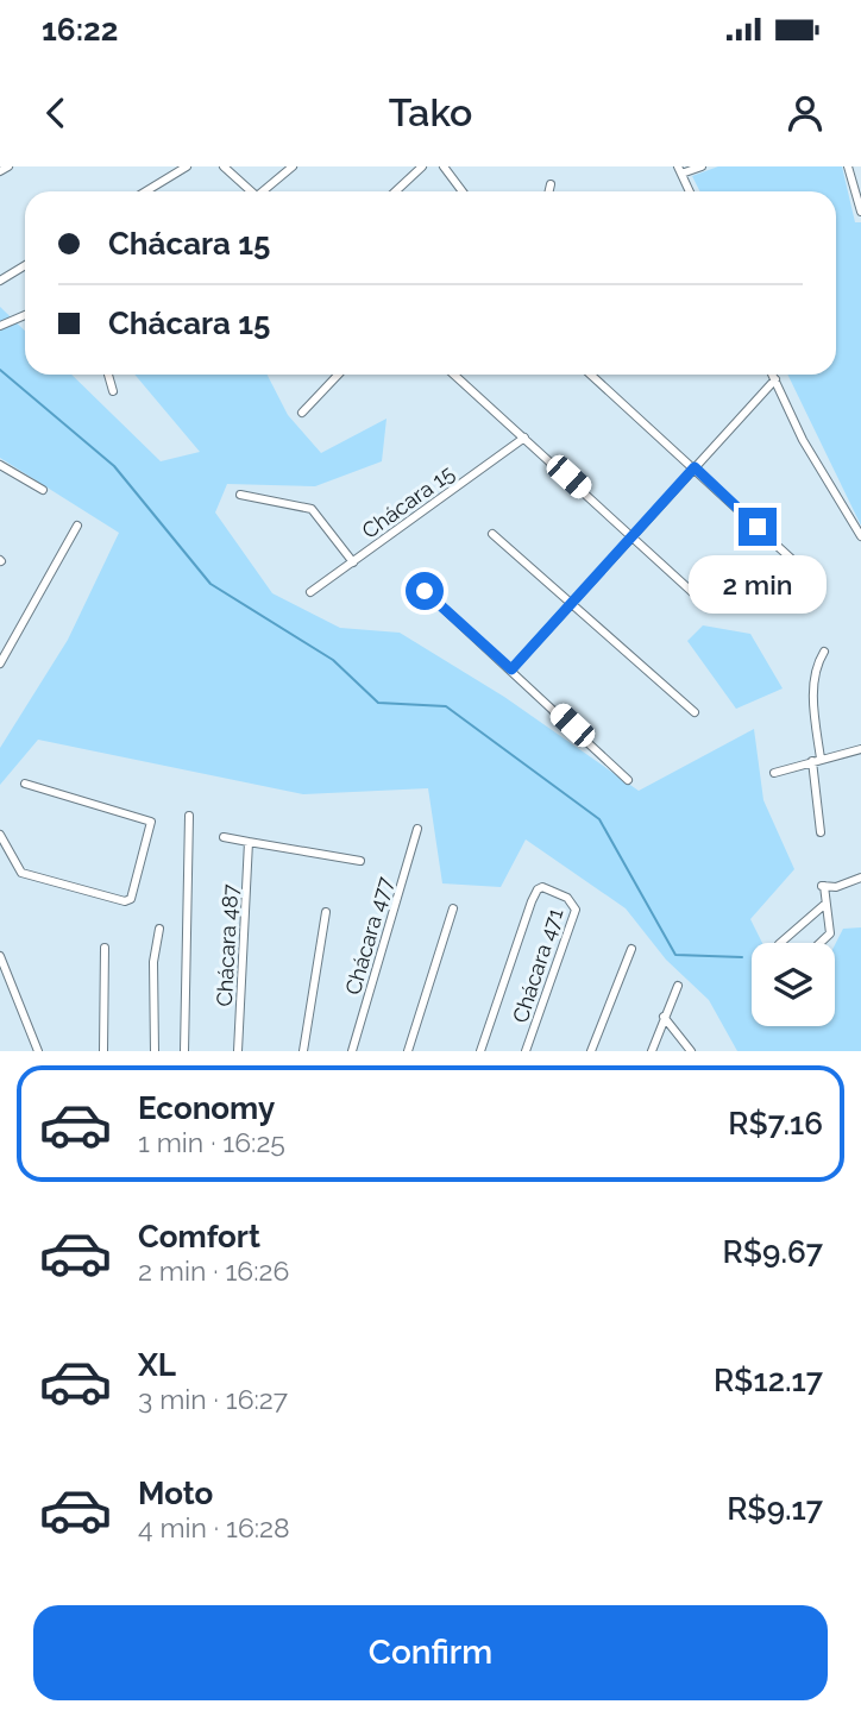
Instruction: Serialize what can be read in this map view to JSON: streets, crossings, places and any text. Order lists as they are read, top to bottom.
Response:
{
  "streets": {
    "street": [
      "Chácara 15",
      "Chácara 477",
      "Chácara 487",
      "Chácara 471"
    ]
  },
  "page": {
    "status": "16:22",
    "header": "Tako",
    "banner": ["Chácara 15", "Chácara 15"],
    "bubble": "2 min",
    "list": [
      {
        "name": "Economy",
        "note": "1 min · 16:25",
        "value": "R$7.16"
      },
      {
        "name": "Comfort",
        "note": "2 min · 16:26",
        "value": "R$9.67"
      },
      {
        "name": "XL",
        "note": "3 min · 16:27",
        "value": "R$12.17"
      },
      {
        "name": "Moto",
        "note": "4 min · 16:28",
        "value": "R$9.17"
      }
    ],
    "buttons": "Confirm"
  }
}
